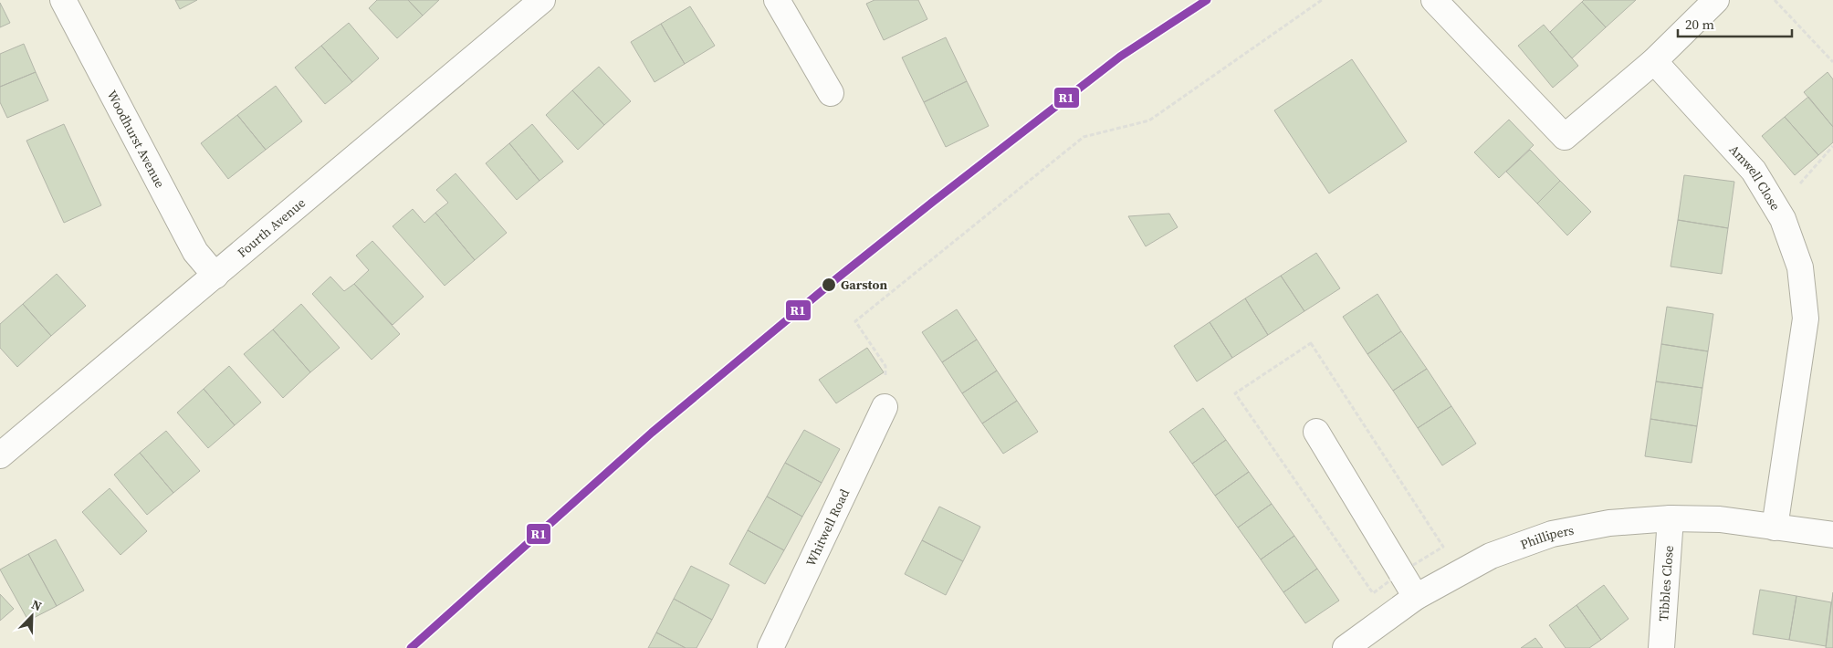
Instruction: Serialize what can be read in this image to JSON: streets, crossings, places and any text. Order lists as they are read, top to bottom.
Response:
{
  "streets": {
    "street": [
      "Woodhurst Avenue",
      "Amwell Close",
      "Fourth Avenue",
      "Whitwell Road",
      "Phillipers",
      "Tibbles Close"
    ]
  },
  "crossings": [
    ["Woodhurst Avenue", "Fourth Avenue"],
    ["Amwell Close", "Phillipers"],
    ["Phillipers", "Tibbles Close"]
  ],
  "places": ["Garston"],
  "lines": ["transit line R1"],
  "scale_bar": "20 m",
  "north": "top right"
}
